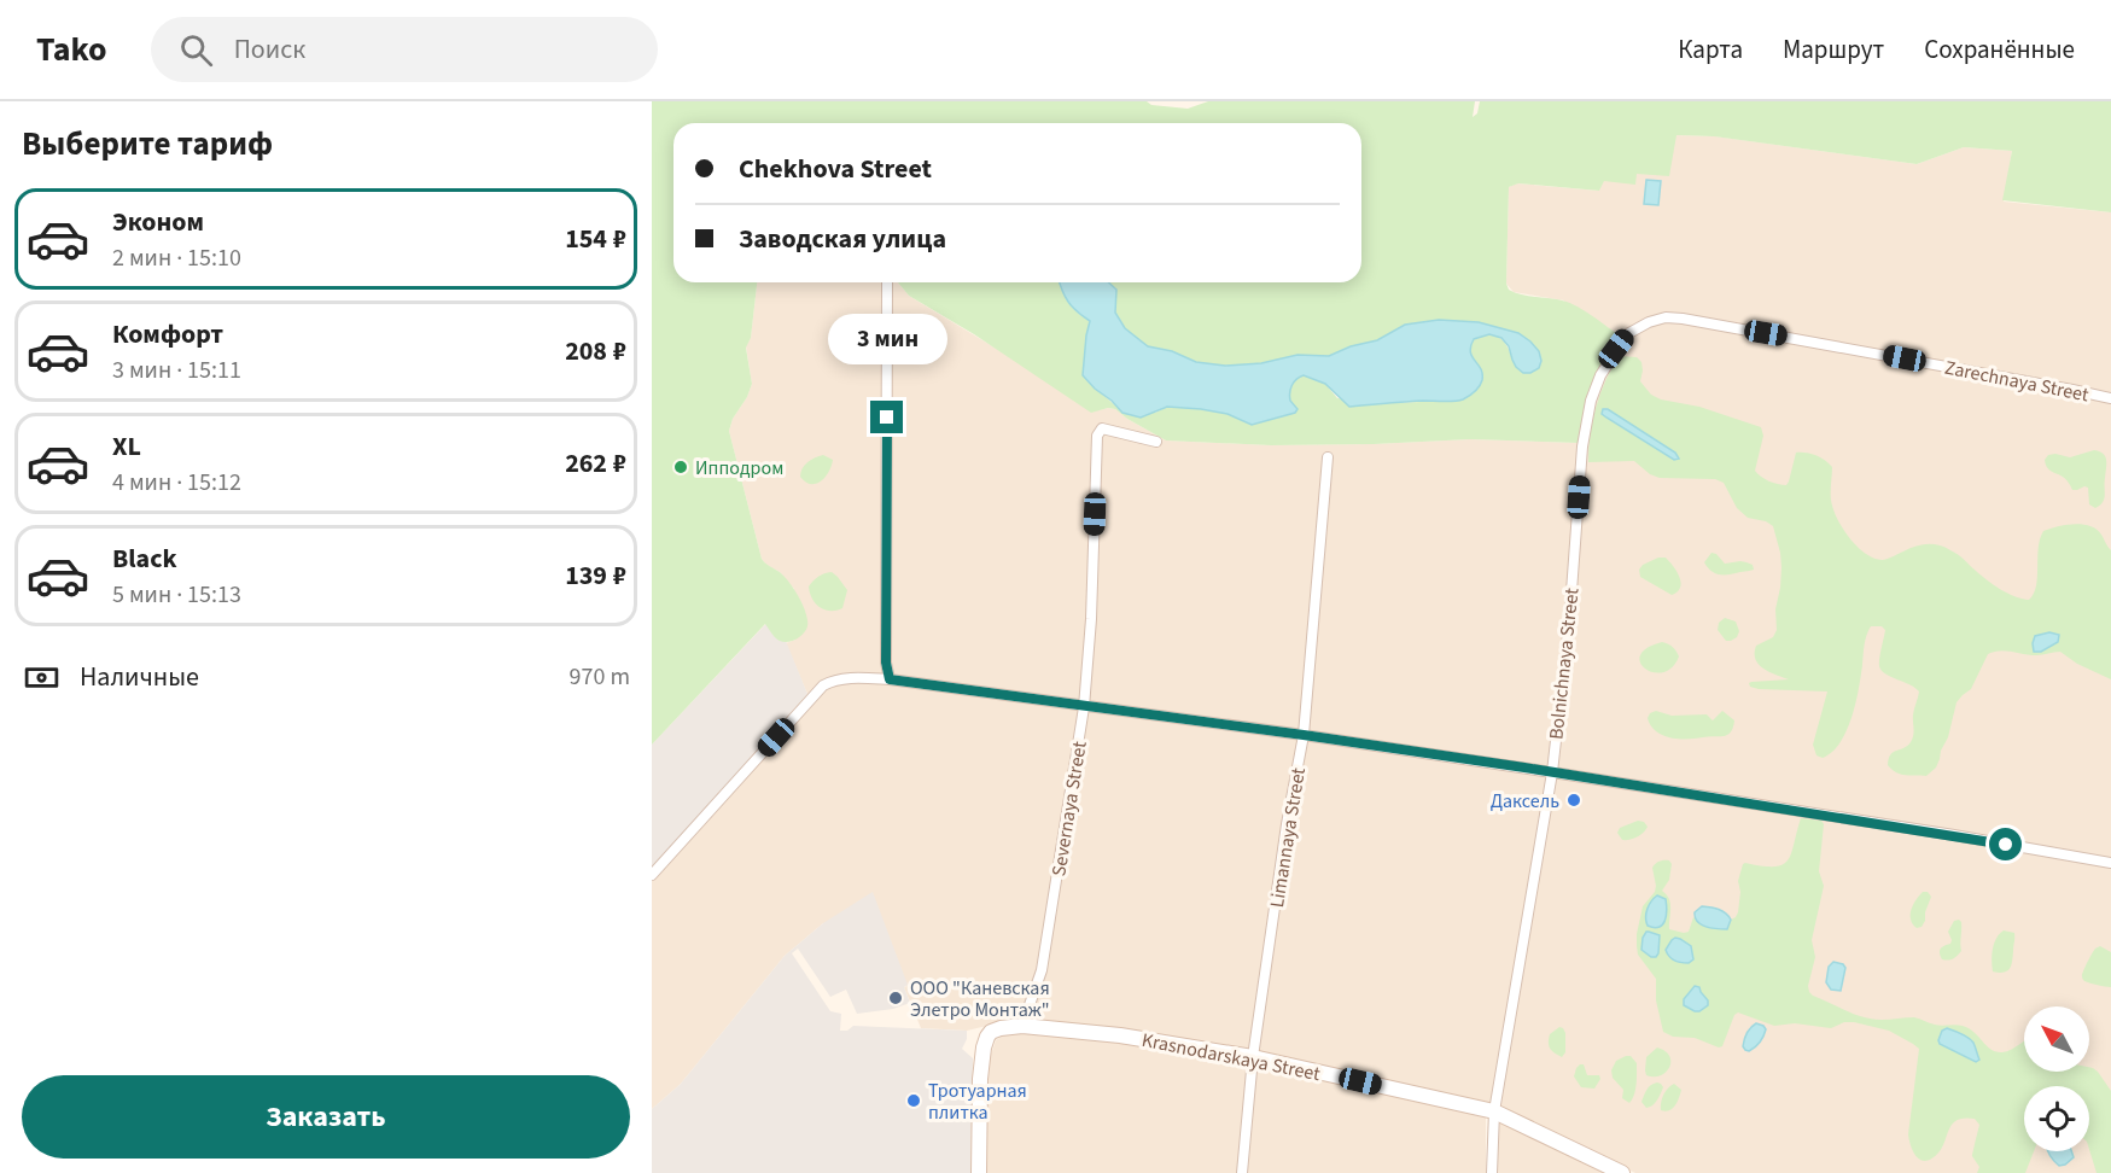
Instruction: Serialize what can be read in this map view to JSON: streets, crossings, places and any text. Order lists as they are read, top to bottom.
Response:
{
  "streets": {
    "street": [
      "Zarechnaya Street",
      "Bolnichnaya Street",
      "Severnaya Street",
      "Limannaya Street",
      "Krasnodarskaya Street"
    ]
  },
  "crossings": [
    ["Zarechnaya Street", "Bolnichnaya Street"],
    ["Bolnichnaya Street", "Krasnodarskaya Street"],
    ["Severnaya Street", "Krasnodarskaya Street"],
    ["Limannaya Street", "Krasnodarskaya Street"]
  ],
  "places": [
    "Ипподром",
    "Даксель",
    "ООО \"Каневская Элетро Монтаж\"",
    "Тротуарная плитка"
  ],
  "north": "top left",
  "page": {
    "header": "Tako",
    "search": "Поиск",
    "nav": ["Карта", "Маршрут", "Сохранённые"],
    "heading": "Выберите тариф",
    "banner": ["Chekhova Street", "Заводская улица"],
    "list": [
      {
        "name": "Эконом",
        "note": "2 мин · 15:10",
        "value": "154 ₽"
      },
      {
        "name": "Комфорт",
        "note": "3 мин · 15:11",
        "value": "208 ₽"
      },
      {
        "name": "XL",
        "note": "4 мин · 15:12",
        "value": "262 ₽"
      },
      {
        "name": "Black",
        "note": "5 мин · 15:13",
        "value": "139 ₽"
      }
    ],
    "bubble": "3 мин",
    "pay": ["Наличные", "970 m"],
    "buttons": "Заказать"
  }
}
